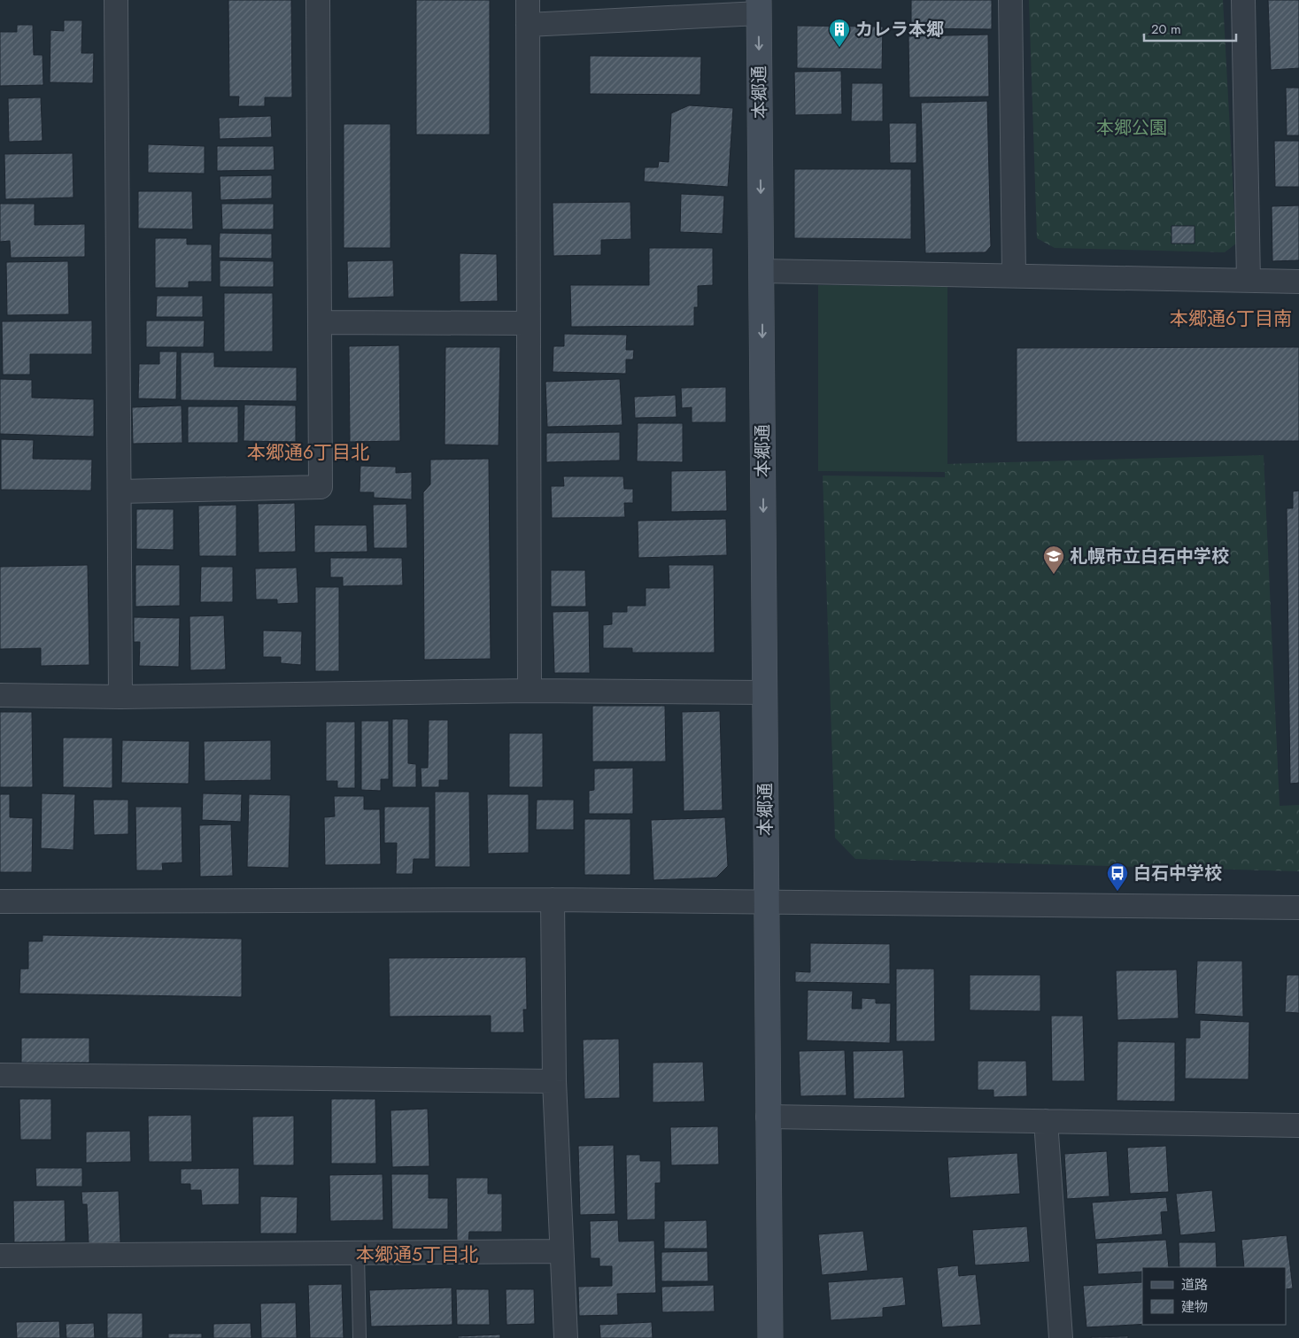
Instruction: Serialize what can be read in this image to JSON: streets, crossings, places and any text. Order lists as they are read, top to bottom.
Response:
{
  "streets": {
    "street": ["本郷通"]
  },
  "one_way": ["本郷通"],
  "districts": ["本郷通6丁目南", "本郷通6丁目北", "本郷通5丁目北"],
  "parks": ["本郷公園"],
  "places": {
    "building": ["カレラ本郷"],
    "school or university": ["札幌市立白石中学校"],
    "bus stop": ["白石中学校"]
  },
  "legend": ["道路", "建物"],
  "scale_bar": "20 m"
}
